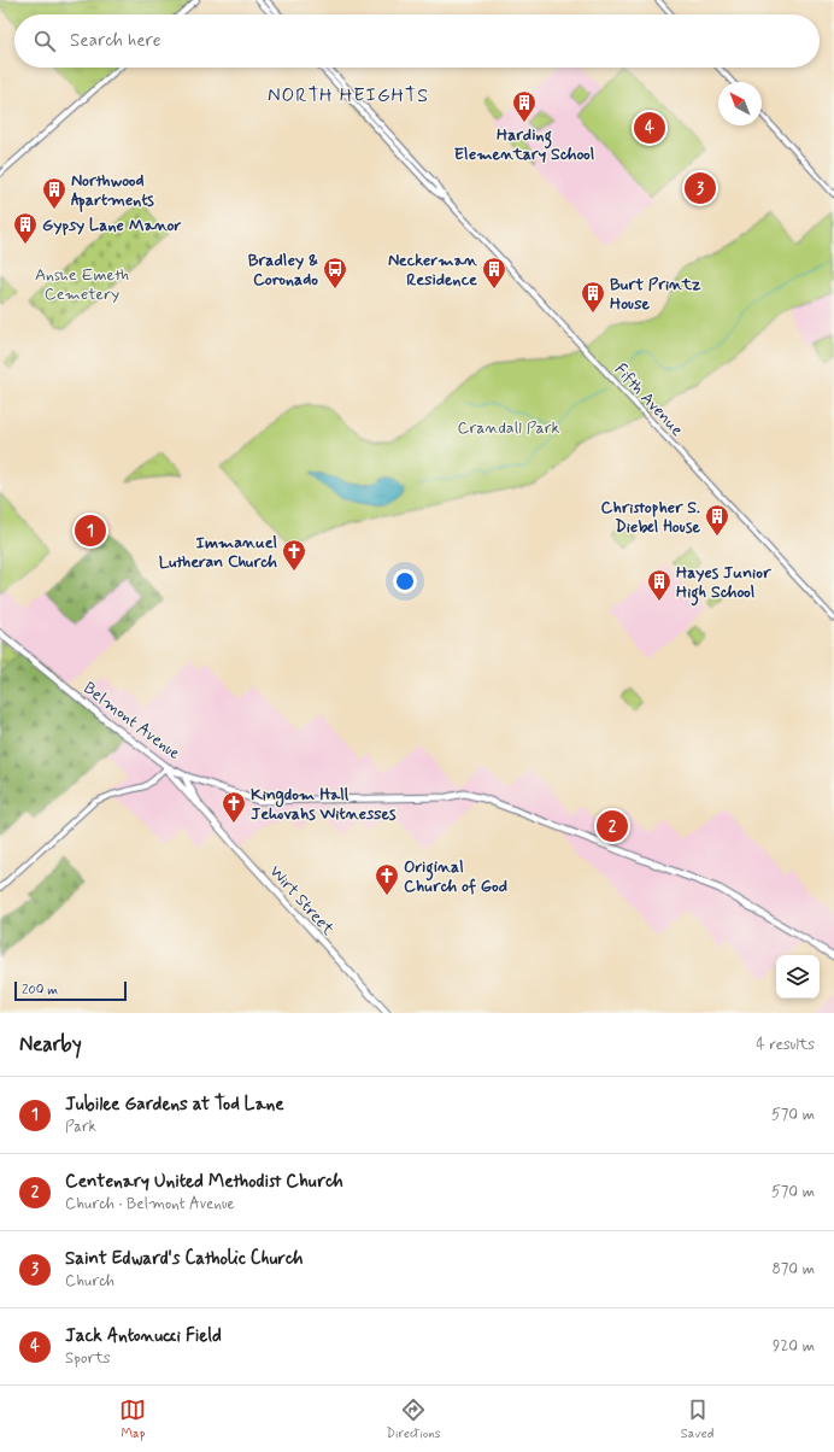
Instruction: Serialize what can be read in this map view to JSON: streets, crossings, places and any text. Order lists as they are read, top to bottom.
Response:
{
  "streets": {
    "main road": ["Belmont Avenue", "Wirt Street"],
    "street": ["Fifth Avenue"]
  },
  "crossings": [
    ["Belmont Avenue", "Wirt Street"]
  ],
  "districts": ["NORTH HEIGHTS"],
  "parks": ["Anshe Emeth Cemetery", "Crandall Park"],
  "places": {
    "building": [
      "Harding Elementary School",
      "Northwood Apartments",
      "Gypsy Lane Manor",
      "Neckerman Residence",
      "Burt Printz House",
      "Christopher S. Diebel House",
      "Hayes Junior High School"
    ],
    "bus stop": ["Bradley & Coronado"],
    "church": ["Immanuel Lutheran Church", "Kingdom Hall Jehovahs Witnesses", "Original Church of God"]
  },
  "scale_bar": "200 m",
  "north": "top left",
  "page": {
    "search": "Search here",
    "pins": [
      "4",
      "3",
      "1",
      "2"
    ],
    "scale": "200 m",
    "heading": ["Nearby", "4 results"],
    "list": [
      {
        "mark": "1",
        "name": "Jubilee Gardens at Tod Lane",
        "note": "Park",
        "value": "570 m"
      },
      {
        "mark": "2",
        "name": "Centenary United Methodist Church",
        "note": "Church · Belmont Avenue",
        "value": "570 m"
      },
      {
        "mark": "3",
        "name": "Saint Edward's Catholic Church",
        "note": "Church",
        "value": "870 m"
      },
      {
        "mark": "4",
        "name": "Jack Antonucci Field",
        "note": "Sports",
        "value": "920 m"
      }
    ],
    "nav": ["Map", "Directions", "Saved"]
  }
}
